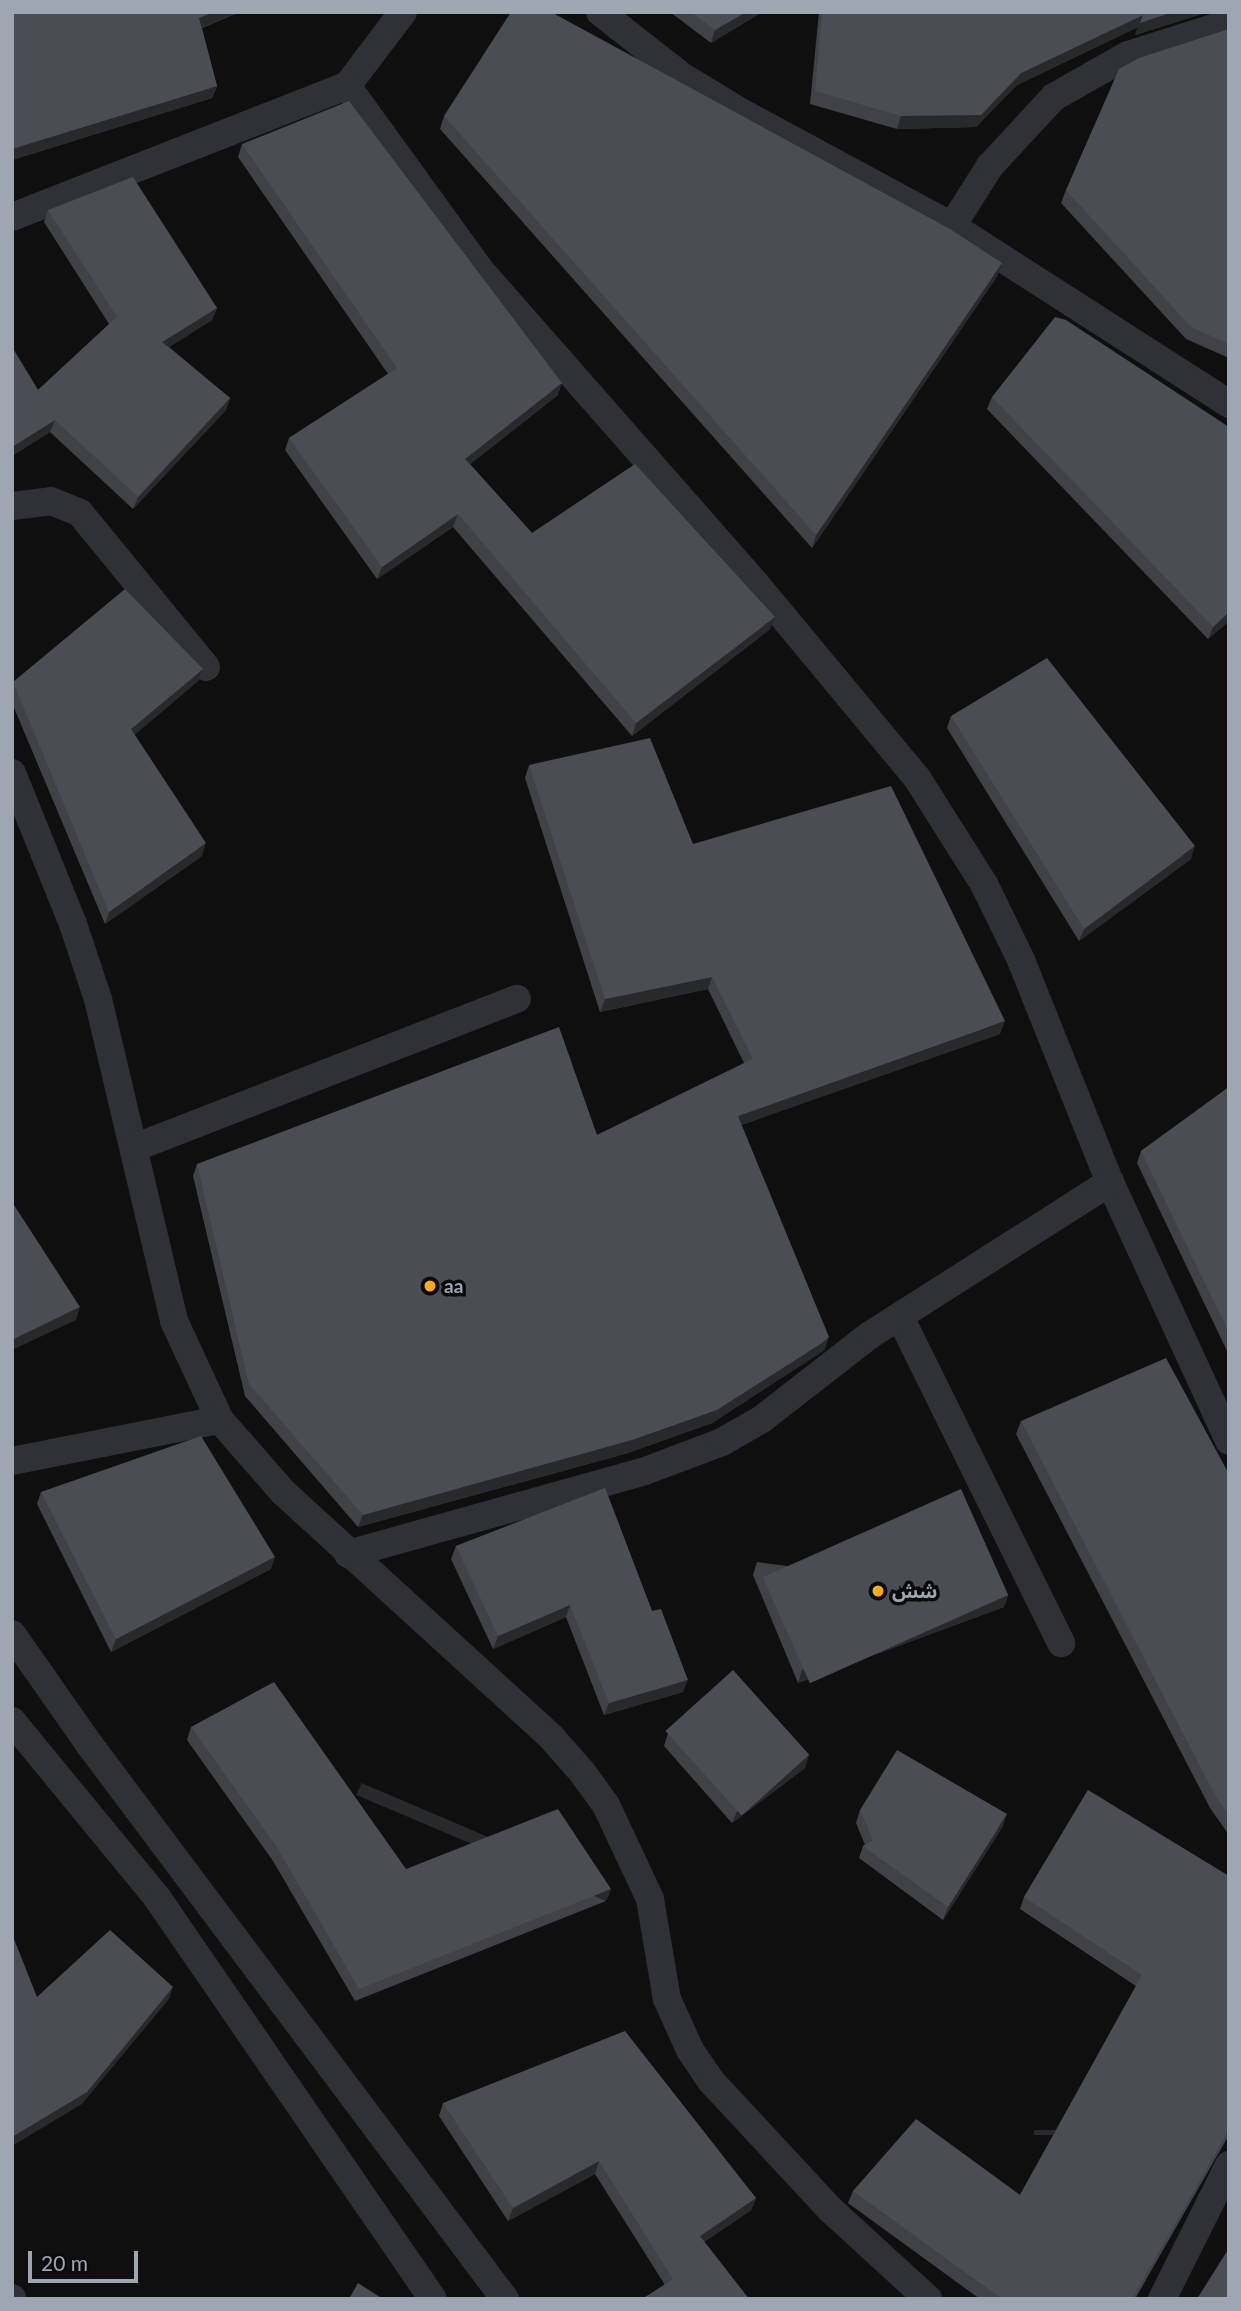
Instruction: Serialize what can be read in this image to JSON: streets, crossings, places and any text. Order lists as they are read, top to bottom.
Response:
{
  "places": ["aa", "شش"],
  "scale_bar": "20 m"
}
